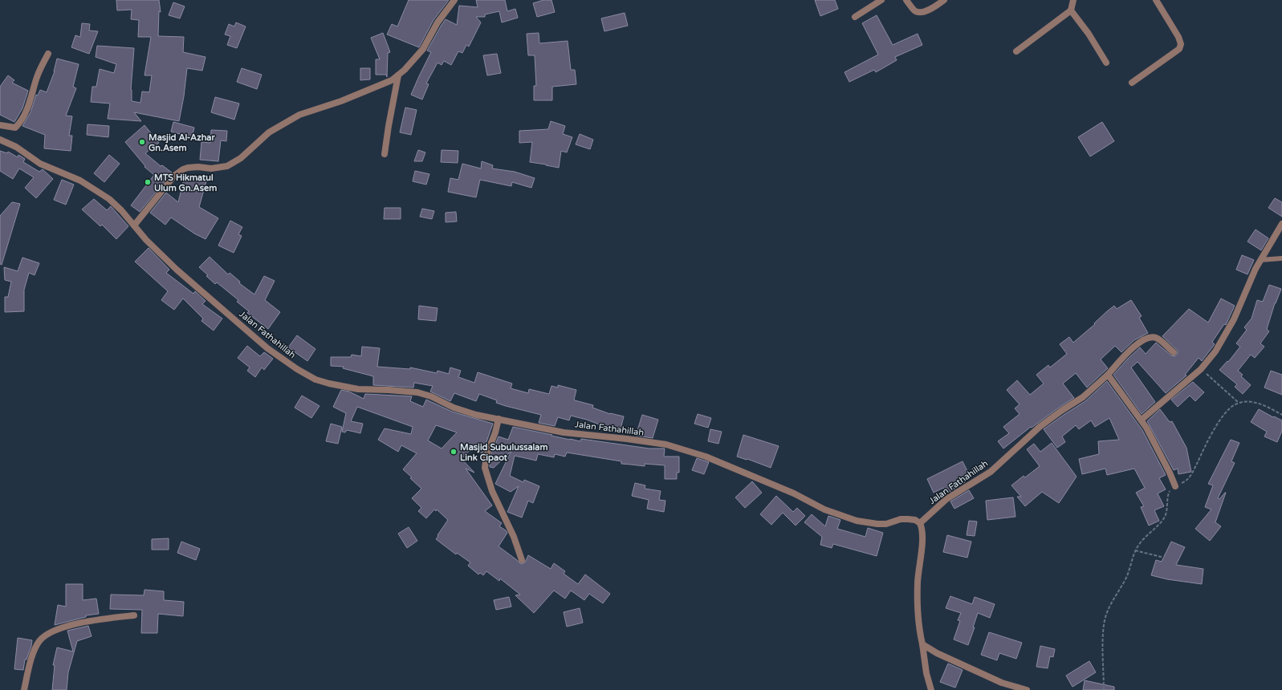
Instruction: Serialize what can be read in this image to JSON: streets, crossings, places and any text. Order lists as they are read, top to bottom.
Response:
{
  "streets": {
    "street": ["Jalan Fathahillah"]
  },
  "places": ["Masjid Al-Azhar Gn.Asem", "MTS Hikmatul Ulum Gn.Asem", "Masjid Subulussalam Link Cipaot"]
}
